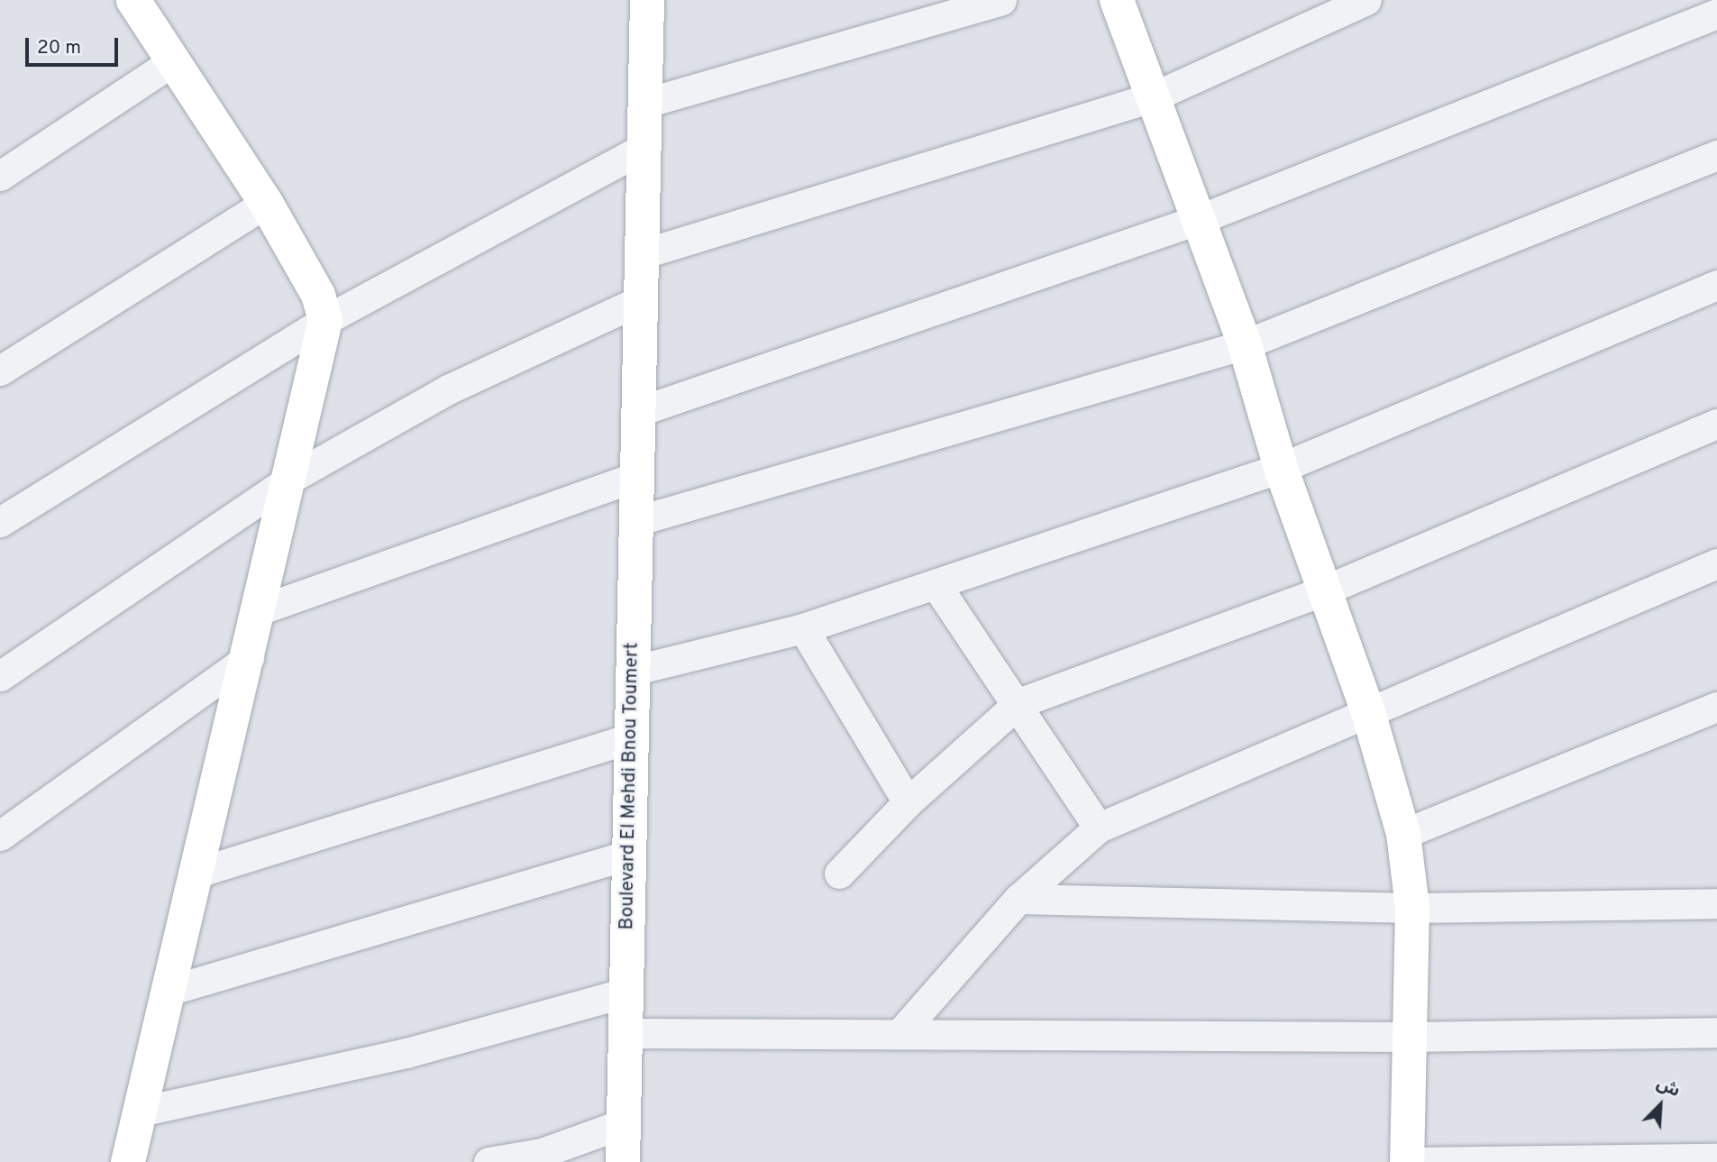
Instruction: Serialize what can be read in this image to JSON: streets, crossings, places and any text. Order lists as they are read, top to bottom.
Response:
{
  "streets": {
    "street": ["Boulevard El Mehdi Bnou Toumert"]
  },
  "scale_bar": "20 m",
  "north": "top right"
}
